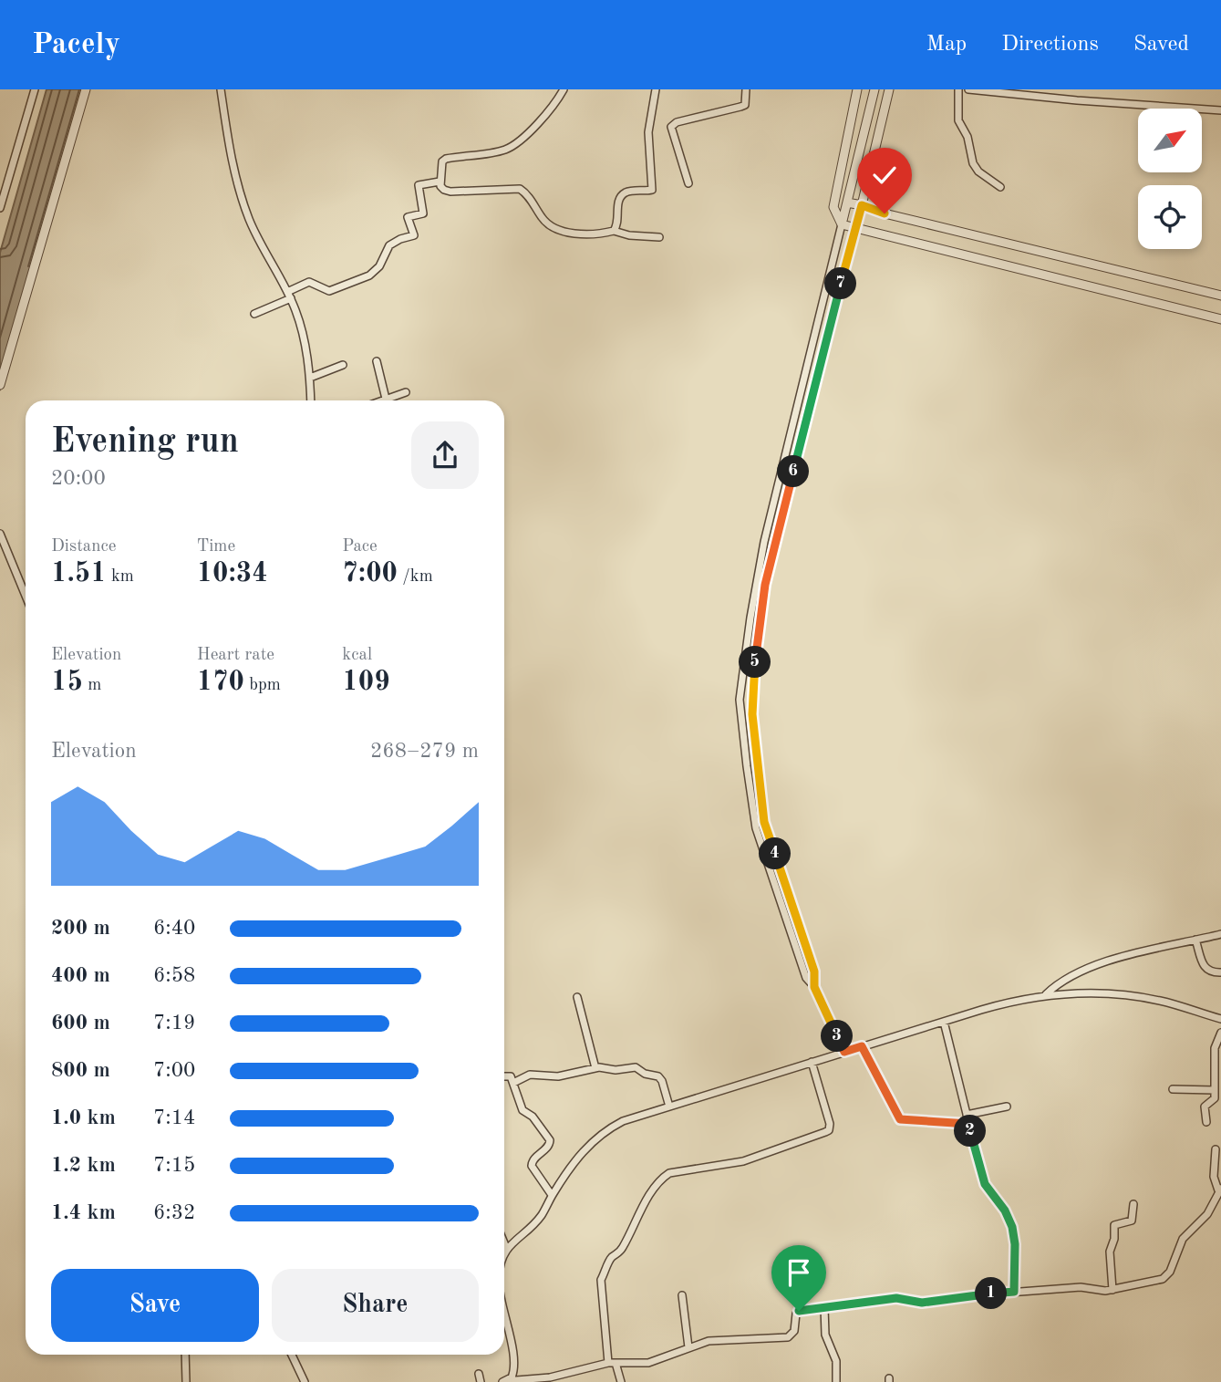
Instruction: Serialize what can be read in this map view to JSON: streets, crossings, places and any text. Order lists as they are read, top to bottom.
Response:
{
  "north": "top right",
  "page": {
    "header": "Pacely",
    "nav": ["Map", "Directions", "Saved"],
    "pins": [
      "7",
      "6",
      "5",
      "4",
      "3",
      "2",
      "1"
    ],
    "heading": ["Evening run", "20:00"],
    "stats": [
      ["Distance", "1.51 km"],
      ["Time", "10:34"],
      ["Pace", "7:00 /km"],
      ["Elevation", "15 m"],
      ["Heart rate", "170 bpm"],
      ["kcal", "109"]
    ],
    "chart": ["Elevation", "268–279 m"],
    "list": [
      {
        "name": "200 m",
        "note": "6:40"
      },
      {
        "name": "400 m",
        "note": "6:58"
      },
      {
        "name": "600 m",
        "note": "7:19"
      },
      {
        "name": "800 m",
        "note": "7:00"
      },
      {
        "name": "1.0 km",
        "note": "7:14"
      },
      {
        "name": "1.2 km",
        "note": "7:15"
      },
      {
        "name": "1.4 km",
        "note": "6:32"
      }
    ],
    "buttons": ["Save", "Share"]
  }
}
